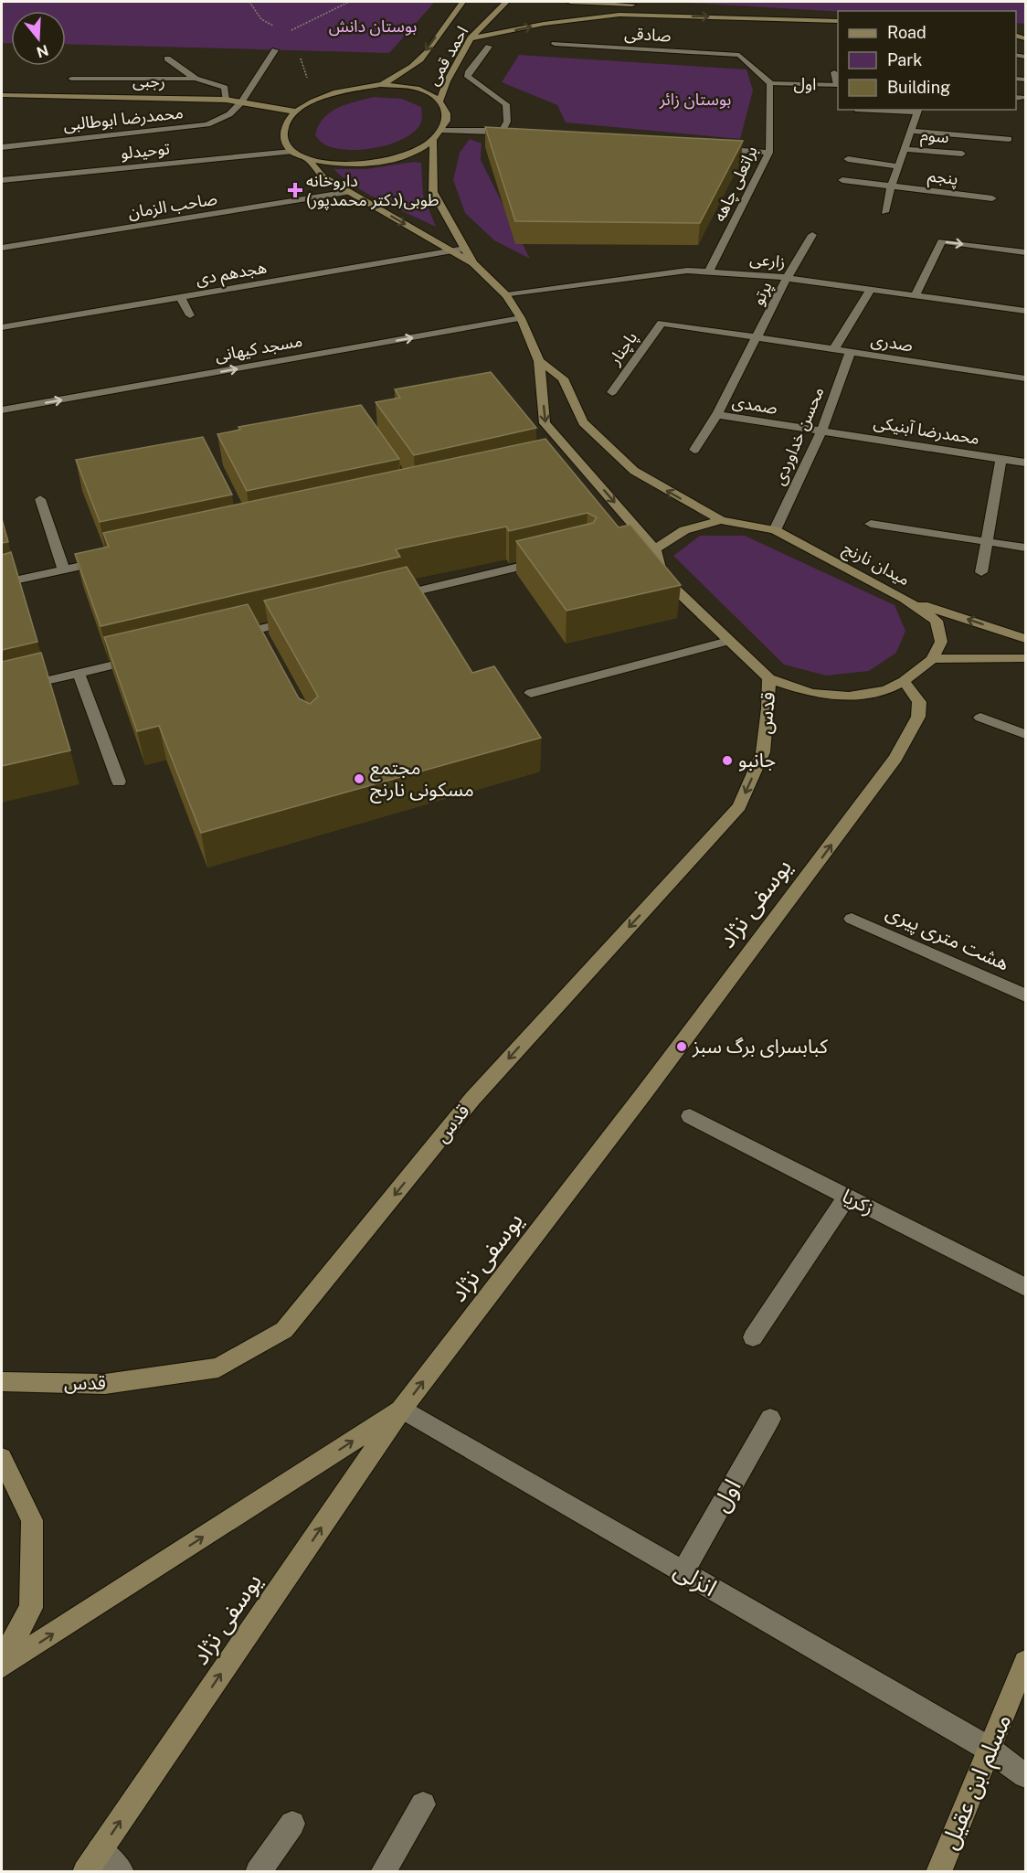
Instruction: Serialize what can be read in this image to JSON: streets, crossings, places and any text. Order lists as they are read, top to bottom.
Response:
{
  "streets": {
    "street": [
      "صادقی",
      "احمد قمی",
      "رجبی",
      "اول",
      "محمدرضا ابوطالبی",
      "سوم",
      "توحیدلو",
      "پنجم",
      "براتعلی چاهه",
      "صاحب الزمان",
      "زارعی",
      "هجدهم دی",
      "پرتو",
      "صدری",
      "مسجد کیهانی",
      "پاچنار",
      "صمدی",
      "محمدرضا آبنیکی",
      "محسن خداوردی",
      "میدان نارنج",
      "قدس",
      "یوسفی نژاد",
      "هشت متری پیری",
      "زکریا",
      "انزلی",
      "مسلم ابن عقیل"
    ]
  },
  "crossings": [
    ["صادقی", "اول"],
    ["صادقی", "براتعلی چاهه"],
    ["رجبی", "محمدرضا ابوطالبی"],
    ["اول", "براتعلی چاهه"],
    ["اول", "انزلی"],
    ["براتعلی چاهه", "زارعی"],
    ["زارعی", "پرتو"],
    ["پرتو", "صدری"],
    ["پرتو", "پاچنار"],
    ["پرتو", "صمدی"],
    ["صدری", "پاچنار"],
    ["صدری", "صمدی"],
    ["صدری", "محسن خداوردی"],
    ["پاچنار", "صمدی"],
    ["صمدی", "محمدرضا آبنیکی"],
    ["صمدی", "محسن خداوردی"],
    ["محمدرضا آبنیکی", "محسن خداوردی"],
    ["محسن خداوردی", "میدان نارنج"],
    ["یوسفی نژاد", "انزلی"],
    ["انزلی", "مسلم ابن عقیل"]
  ],
  "one_way": ["مسجد کیهانی", "قدس"],
  "parks": ["بوستان دانش", "بوستان زائر"],
  "places": {
    "health": ["داروخانه طوبی(دکتر محمدپور)"],
    "other": ["جانبو", "مجتمع مسکونی نارنج", "کبابسرای برگ سبز"]
  },
  "legend": ["Road", "Park", "Building"],
  "north": "bottom"
}
